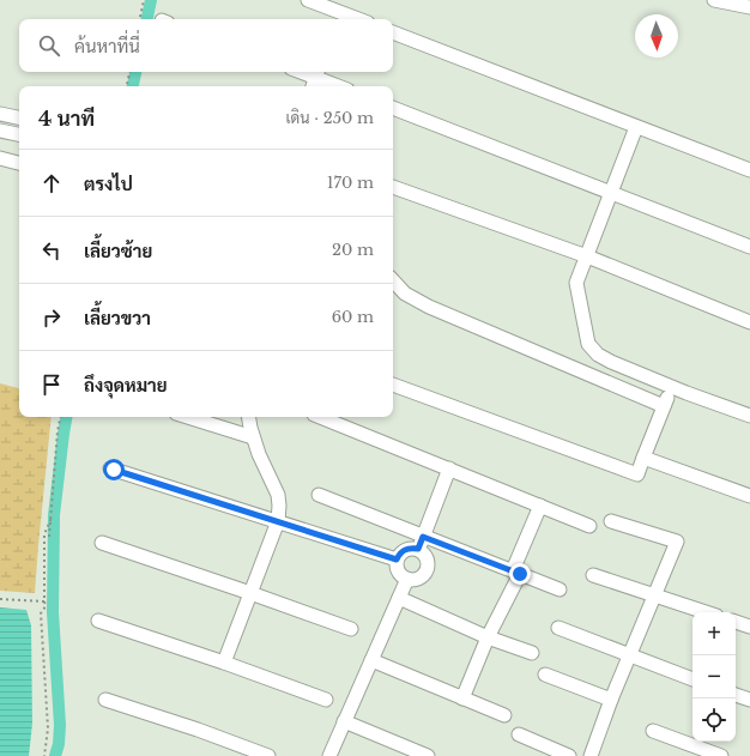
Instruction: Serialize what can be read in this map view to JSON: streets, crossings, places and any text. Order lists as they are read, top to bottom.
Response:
{
  "north": "bottom",
  "page": {
    "search": "ค้นหาที่นี่",
    "heading": ["4 นาที", "เดิน · 250 m"],
    "list": [
      ["ตรงไป", "170 m"],
      ["เลี้ยวซ้าย", "20 m"],
      ["เลี้ยวขวา", "60 m"],
      "ถึงจุดหมาย"
    ],
    "map_buttons": ["+", "−"]
  }
}
